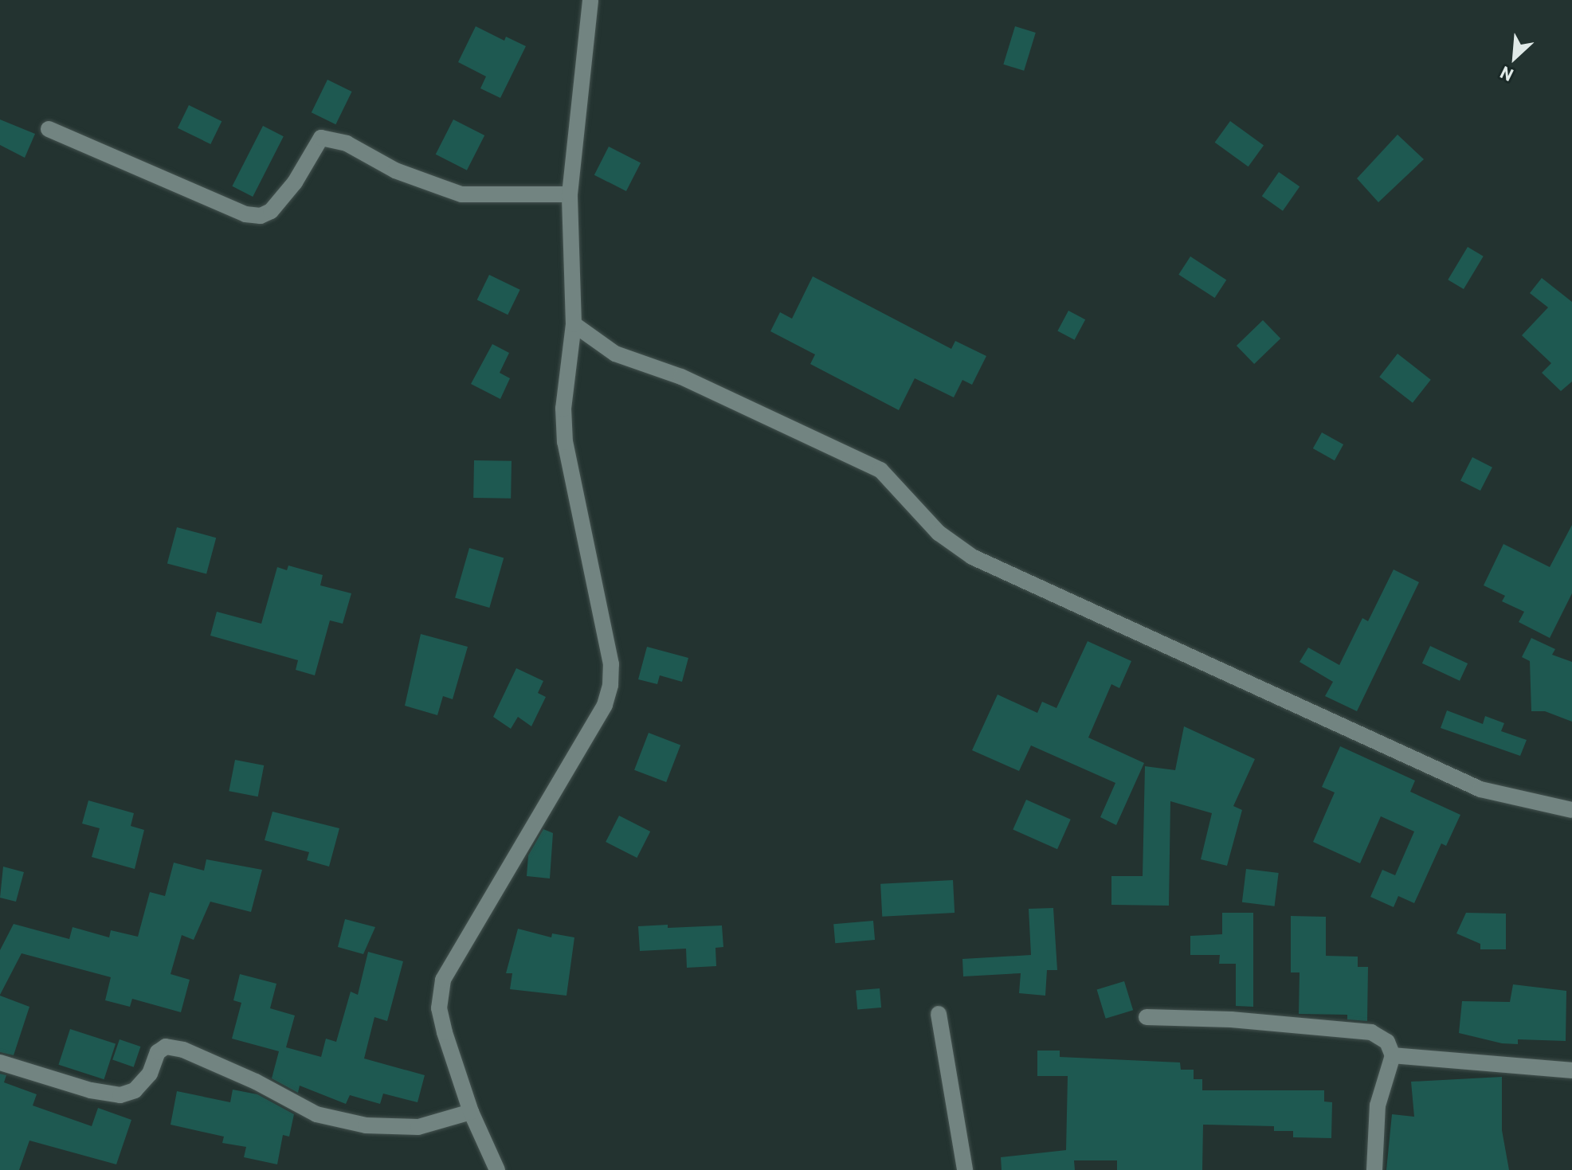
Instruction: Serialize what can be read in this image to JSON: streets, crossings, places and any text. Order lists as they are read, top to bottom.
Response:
{
  "north": "bottom left"
}
